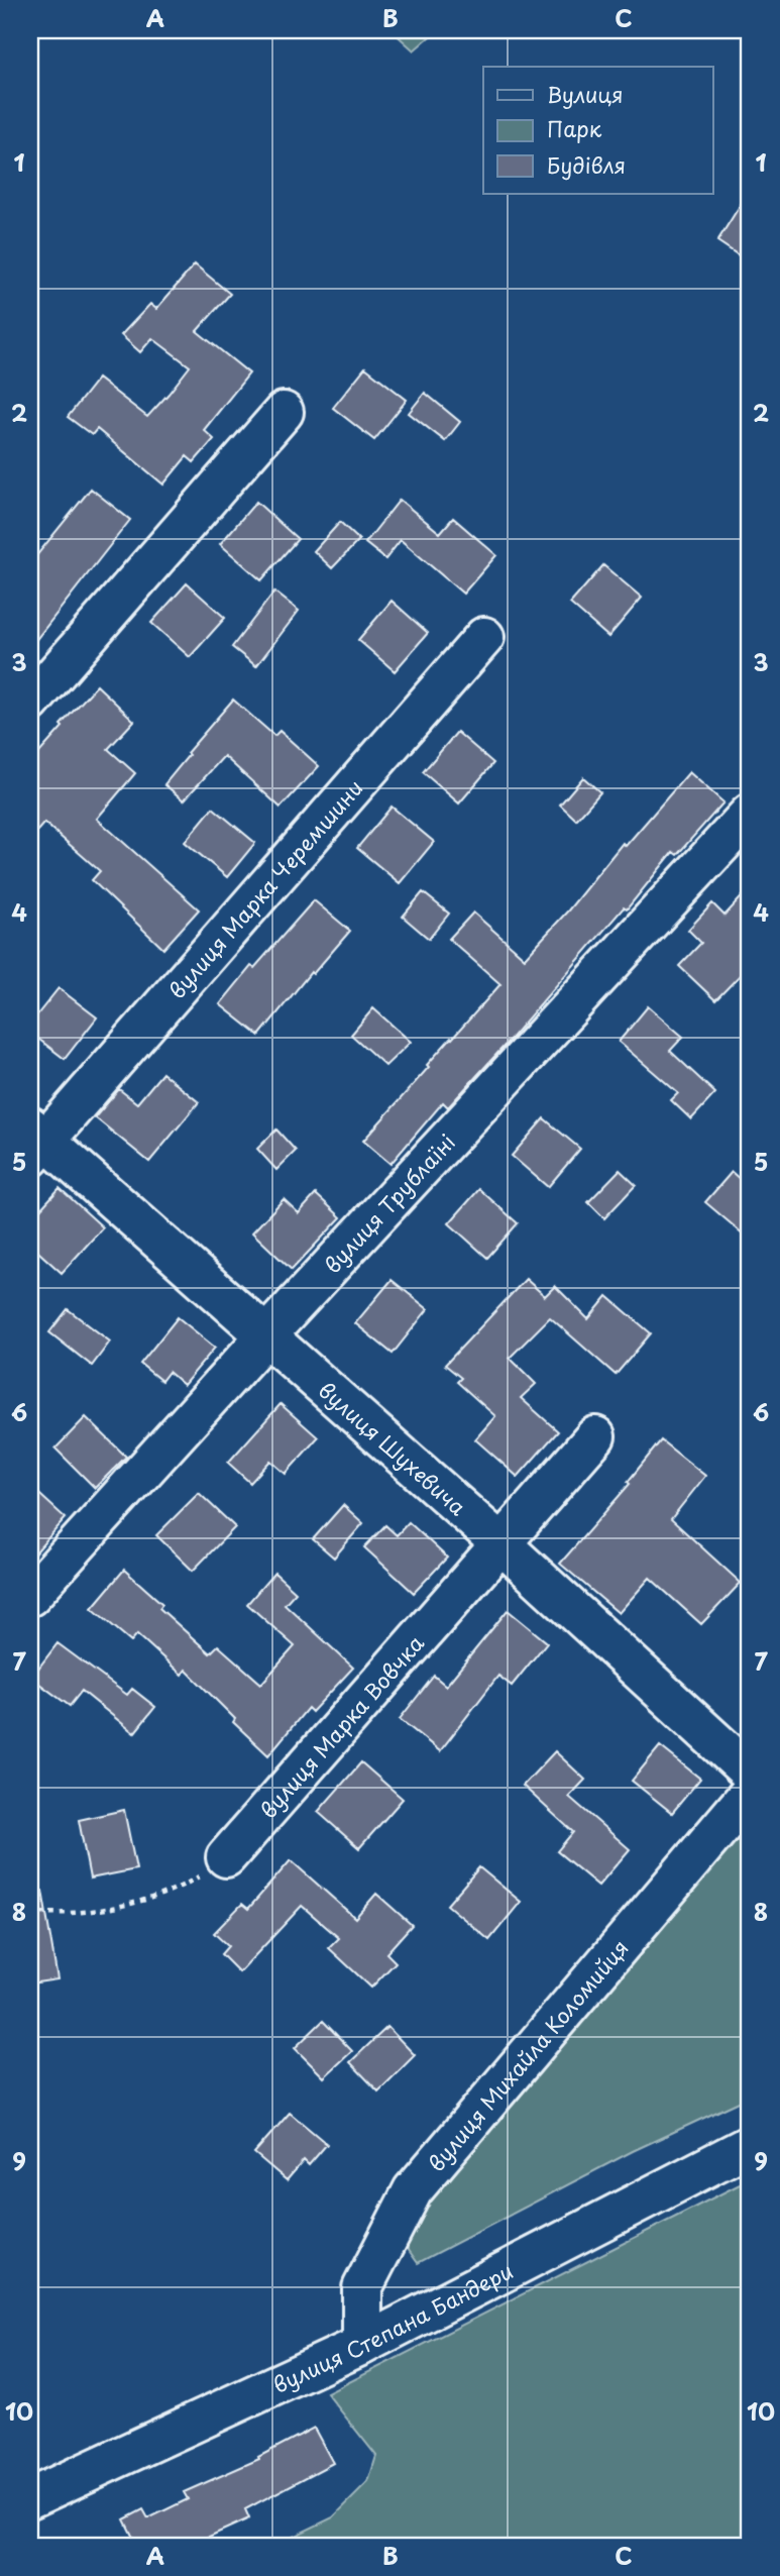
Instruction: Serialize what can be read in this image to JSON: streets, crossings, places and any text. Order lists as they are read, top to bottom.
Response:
{
  "streets": {
    "street": [
      "вулиця Марка Черемшини",
      "вулиця Трублаїні",
      "вулиця Шухевича",
      "вулиця Марка Вовчка",
      "вулиця Михайла Коломийця",
      "вулиця Степана Бандери"
    ]
  },
  "crossings": [
    ["вулиця Марка Черемшини", "вулиця Шухевича"],
    ["вулиця Трублаїні", "вулиця Шухевича"],
    ["вулиця Шухевича", "вулиця Марка Вовчка"],
    ["вулиця Михайла Коломийця", "вулиця Степана Бандери"]
  ],
  "legend": ["Вулиця", "Парк", "Будівля"],
  "grid": {
    "columns": ["A", "B", "C"],
    "rows": [
      "1",
      "2",
      "3",
      "4",
      "5",
      "6",
      "7",
      "8",
      "9",
      "10"
    ]
  }
}
